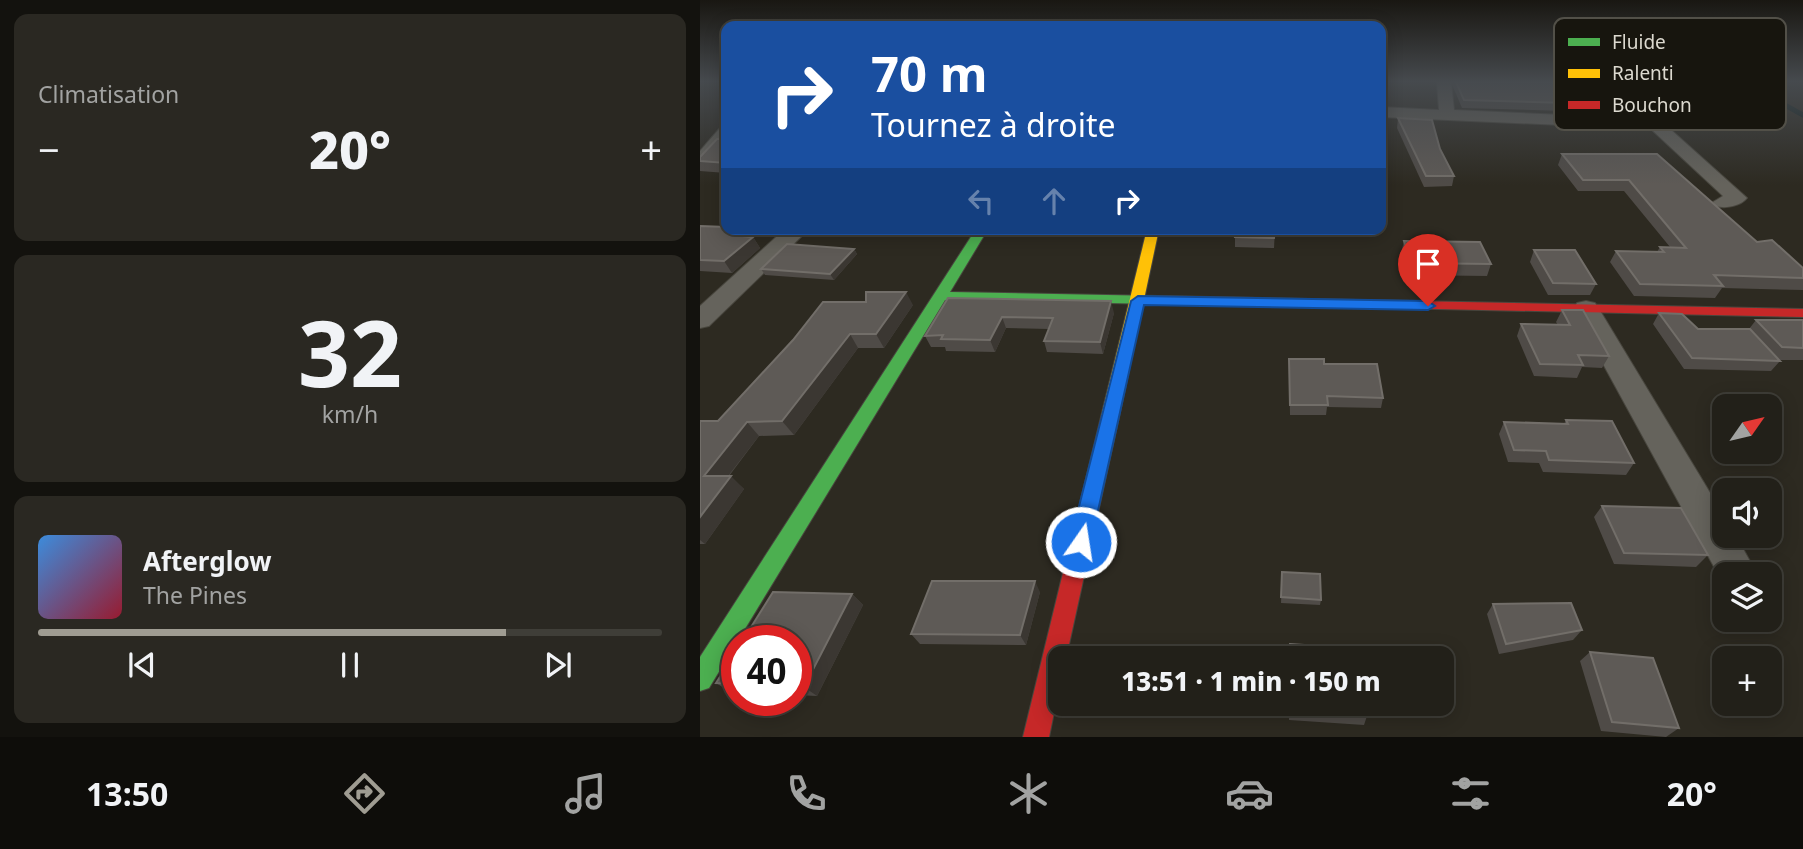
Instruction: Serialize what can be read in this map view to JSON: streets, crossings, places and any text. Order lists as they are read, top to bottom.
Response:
{
  "legend": ["Fluide", "Ralenti", "Bouchon"],
  "north": "top right",
  "page": {
    "tile": [
      "Climatisation",
      ["32", "km/h"]
    ],
    "turn": ["70 m", "Tournez à droite"],
    "heat": ["−", "20°", "+"],
    "map_buttons": "+",
    "song": ["Afterglow", "The Pines"],
    "limit": "40",
    "trip": "13:51 · 1 min · 150 m",
    "tabs": ["13:50", "20°"]
  }
}
